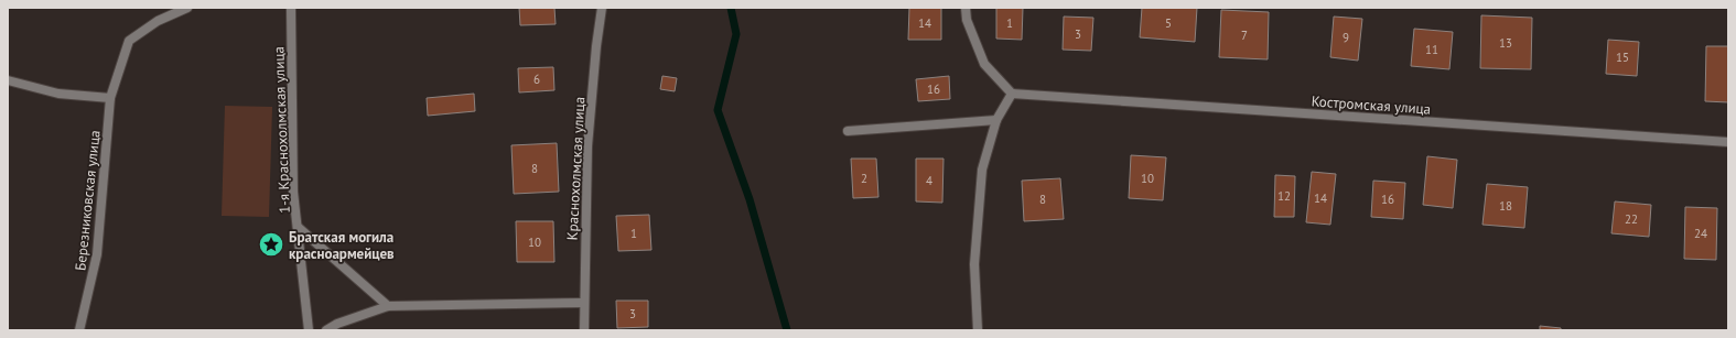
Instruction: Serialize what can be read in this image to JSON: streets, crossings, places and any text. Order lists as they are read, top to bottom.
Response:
{
  "streets": {
    "street": [
      "Костромская улица",
      "1-я Краснохолмская улица",
      "Краснохолмская улица",
      "Березниковская улица"
    ]
  },
  "places": {
    "place": ["Братская могила красноармейцев"]
  },
  "house_numbers": [
    "14",
    "1",
    "5",
    "3",
    "7",
    "9",
    "13",
    "11",
    "15",
    "6",
    "16",
    "8",
    "2",
    "10",
    "4",
    "12",
    "14",
    "8",
    "16",
    "18",
    "22",
    "1",
    "24",
    "10",
    "3"
  ]
}
